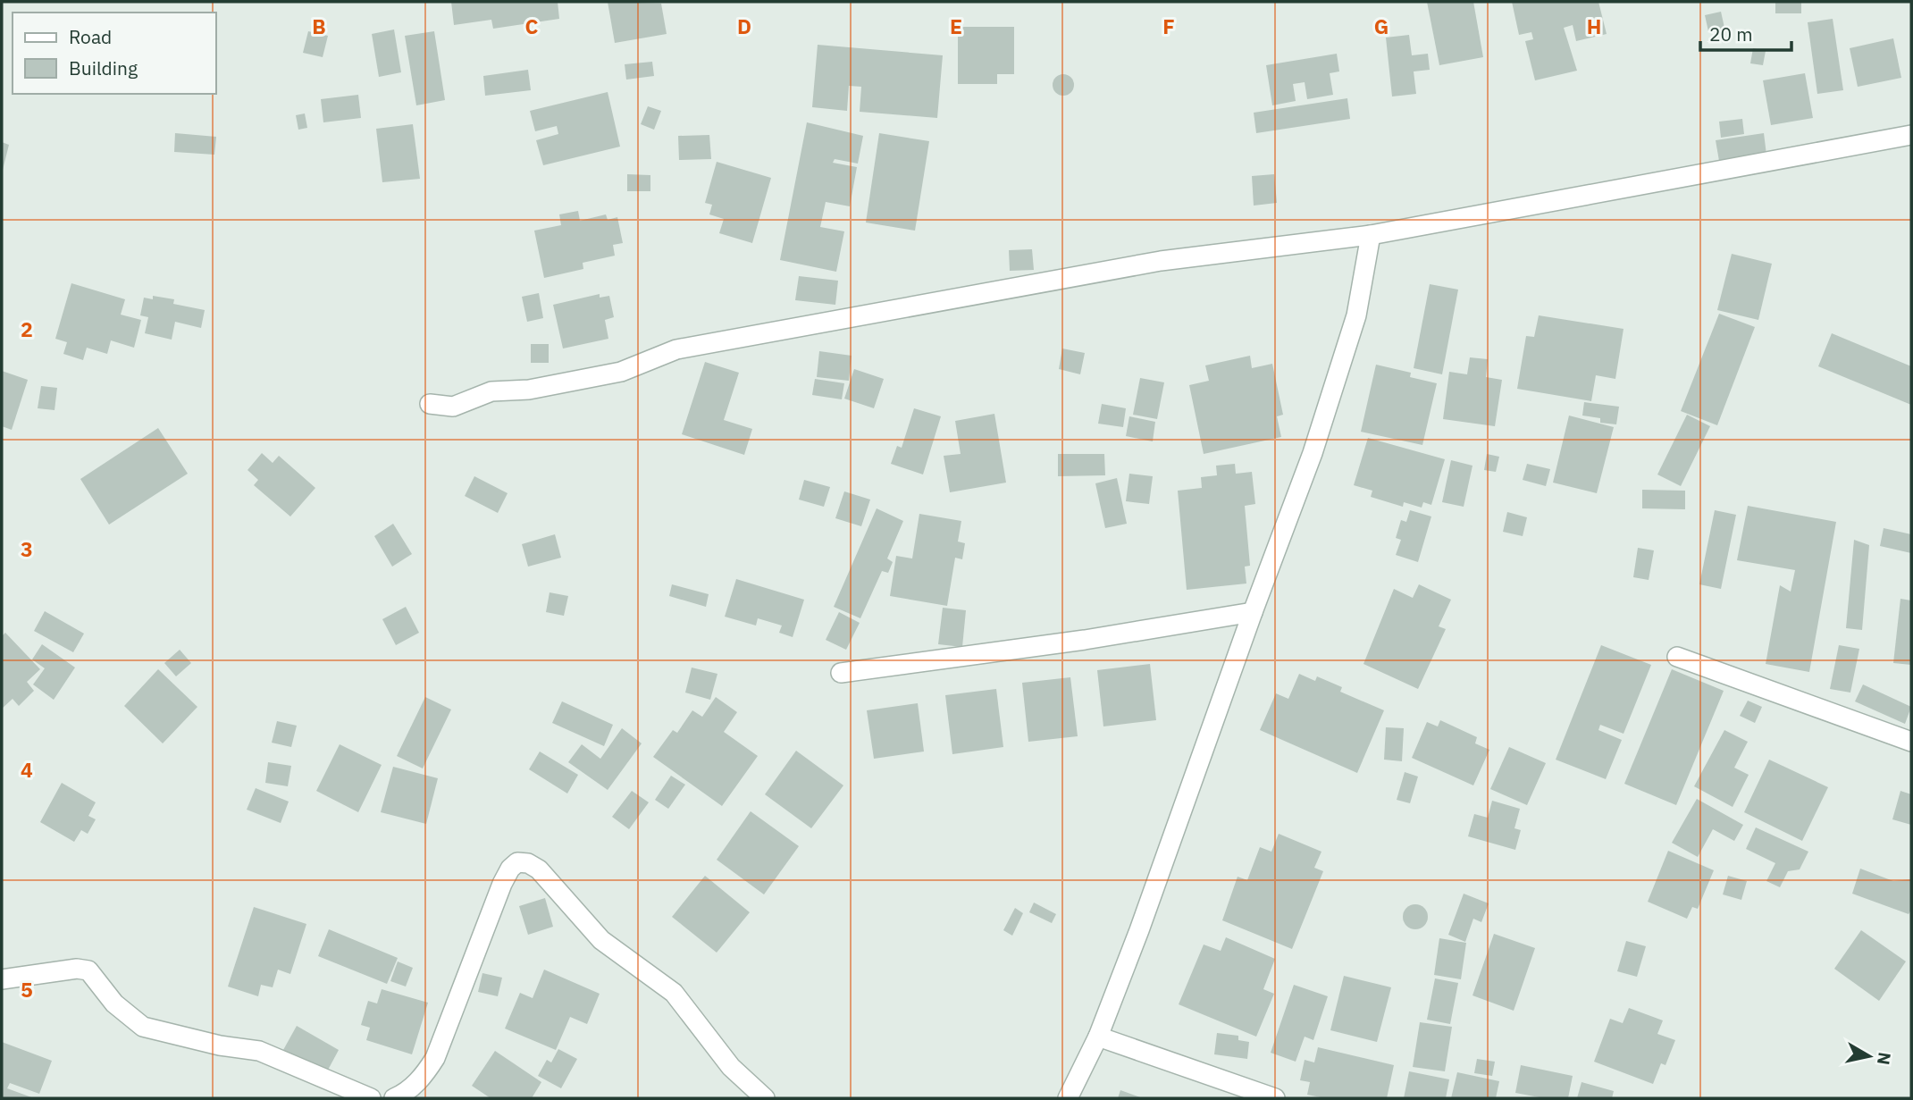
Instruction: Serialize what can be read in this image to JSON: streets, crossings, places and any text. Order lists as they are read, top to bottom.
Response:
{
  "legend": ["Road", "Building"],
  "scale_bar": "20 m",
  "north": "right",
  "grid": {
    "columns": [
      "B",
      "C",
      "D",
      "E",
      "F",
      "G",
      "H"
    ],
    "rows": [
      "2",
      "3",
      "4",
      "5"
    ]
  }
}
